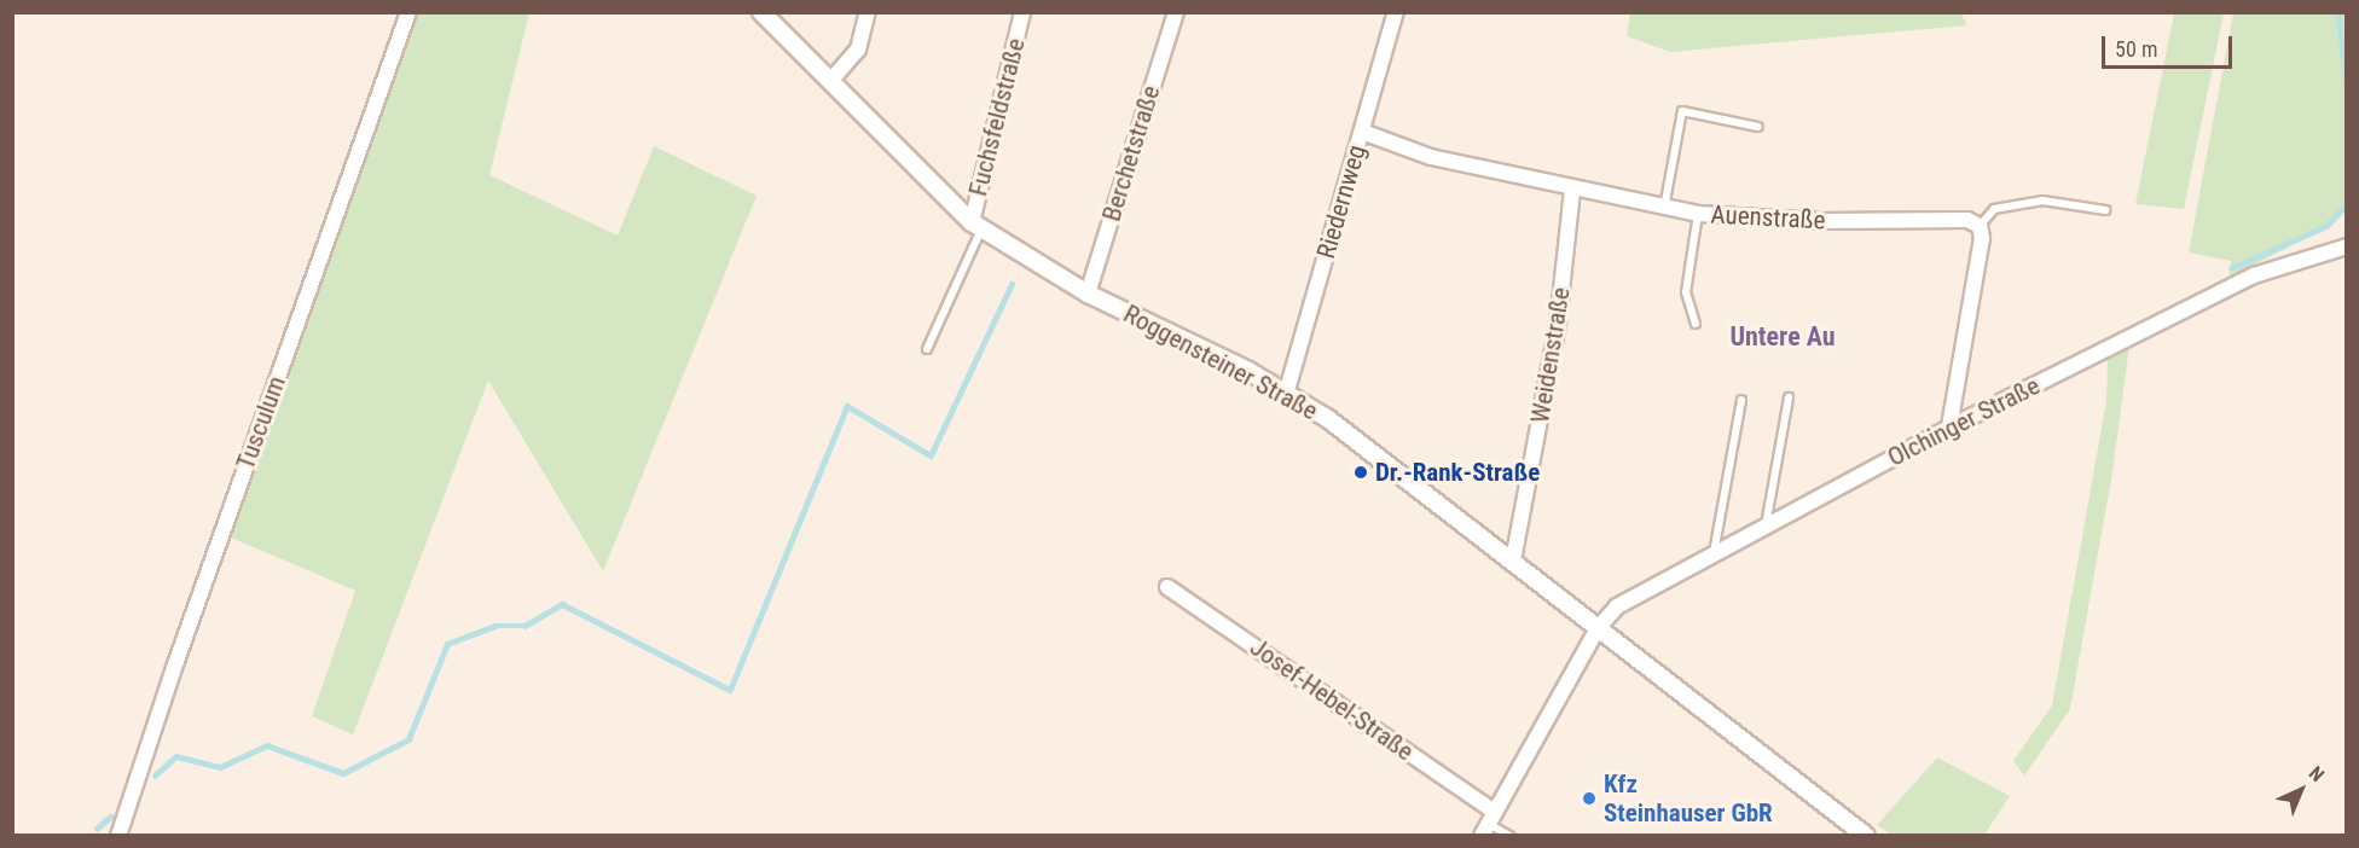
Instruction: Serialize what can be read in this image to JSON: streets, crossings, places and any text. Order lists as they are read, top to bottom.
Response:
{
  "streets": {
    "street": [
      "Fuchsfeldstraße",
      "Berchetstraße",
      "Riedernweg",
      "Auenstraße",
      "Weidenstraße",
      "Roggensteiner Straße",
      "Olchinger Straße",
      "Tusculum",
      "Josef-Hebel-Straße"
    ]
  },
  "crossings": [
    ["Fuchsfeldstraße", "Roggensteiner Straße"],
    ["Berchetstraße", "Roggensteiner Straße"],
    ["Riedernweg", "Auenstraße"],
    ["Riedernweg", "Roggensteiner Straße"],
    ["Auenstraße", "Weidenstraße"],
    ["Weidenstraße", "Roggensteiner Straße"],
    ["Roggensteiner Straße", "Olchinger Straße"],
    ["Olchinger Straße", "Josef-Hebel-Straße"]
  ],
  "districts": ["Untere Au"],
  "places": ["Dr.-Rank-Straße", "Kfz Steinhauser GbR"],
  "scale_bar": "50 m",
  "north": "top right"
}
